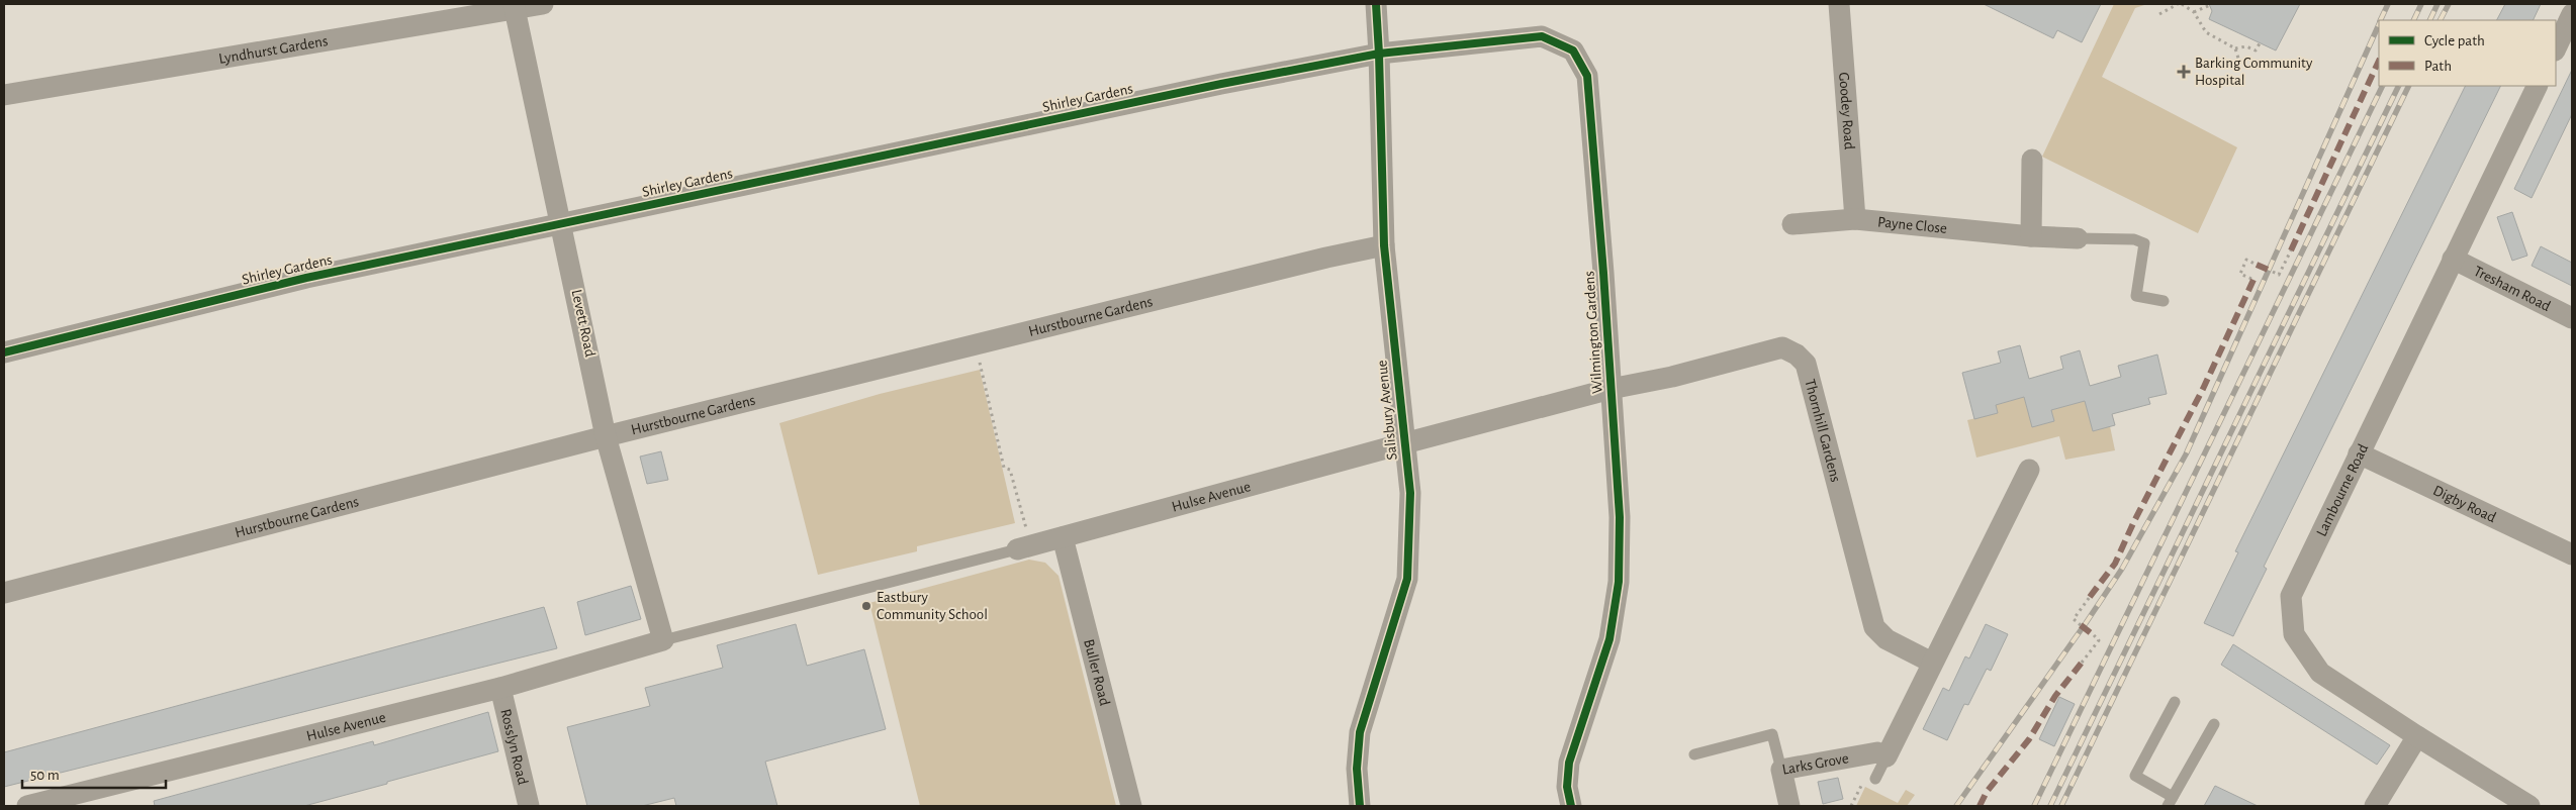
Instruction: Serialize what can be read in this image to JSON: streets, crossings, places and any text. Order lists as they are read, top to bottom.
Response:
{
  "streets": {
    "street": [
      "Lyndhurst Gardens",
      "Shirley Gardens",
      "Goodey Road",
      "Payne Close",
      "Tresham Road",
      "Hurstbourne Gardens",
      "Levett Road",
      "Wilmington Gardens",
      "Salisbury Avenue",
      "Thornhill Gardens",
      "Lambourne Road",
      "Hulse Avenue",
      "Digby Road",
      "Buller Road",
      "Rosslyn Road",
      "Larks Grove"
    ]
  },
  "crossings": [
    ["Lyndhurst Gardens", "Levett Road"],
    ["Shirley Gardens", "Levett Road"],
    ["Shirley Gardens", "Wilmington Gardens"],
    ["Shirley Gardens", "Salisbury Avenue"],
    ["Goodey Road", "Payne Close"],
    ["Tresham Road", "Lambourne Road"],
    ["Hurstbourne Gardens", "Levett Road"],
    ["Hurstbourne Gardens", "Salisbury Avenue"],
    ["Levett Road", "Hulse Avenue"],
    ["Wilmington Gardens", "Salisbury Avenue"],
    ["Wilmington Gardens", "Thornhill Gardens"],
    ["Salisbury Avenue", "Thornhill Gardens"],
    ["Salisbury Avenue", "Hulse Avenue"],
    ["Thornhill Gardens", "Hulse Avenue"],
    ["Lambourne Road", "Digby Road"],
    ["Hulse Avenue", "Buller Road"],
    ["Hulse Avenue", "Rosslyn Road"]
  ],
  "places": {
    "health": ["Barking Community Hospital"],
    "other": ["Eastbury Community School"]
  },
  "legend": ["Cycle path", "Path"],
  "scale_bar": "50 m"
}
